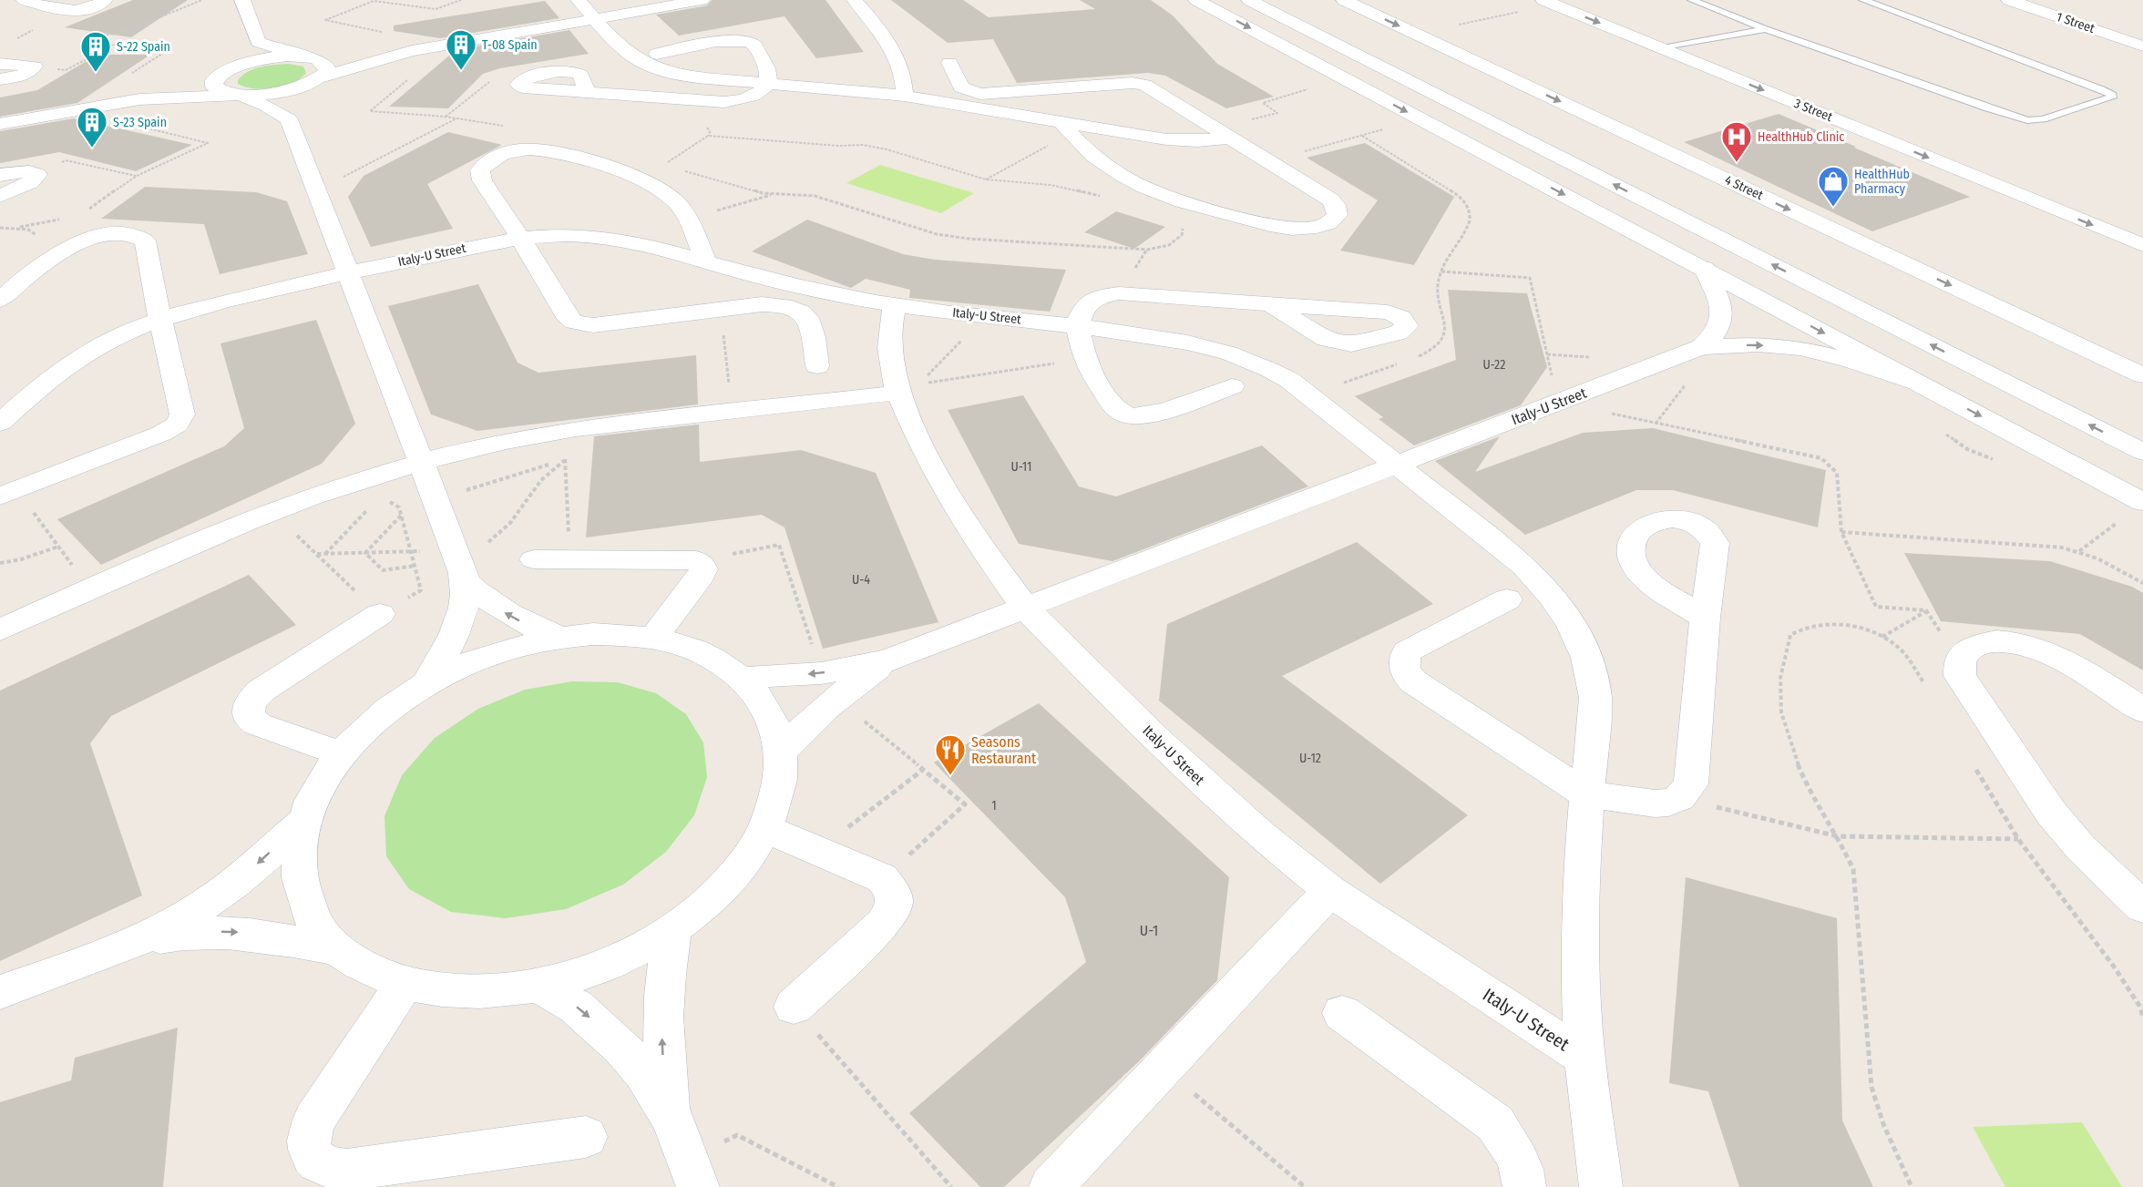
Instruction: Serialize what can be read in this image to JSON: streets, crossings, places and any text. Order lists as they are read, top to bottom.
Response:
{
  "streets": {
    "street": [
      "1 Street",
      "3 Street",
      "4 Street",
      "Italy-U Street"
    ]
  },
  "places": {
    "building": ["T-08 Spain", "S-22 Spain", "S-23 Spain"],
    "hospital": ["HealthHub Clinic"],
    "shop": ["HealthHub Pharmacy"],
    "restaurant": ["Seasons Restaurant"]
  },
  "house_numbers": [
    "U-22",
    "U-11",
    "U-4",
    "U-12",
    "1",
    "U-1"
  ]
}
